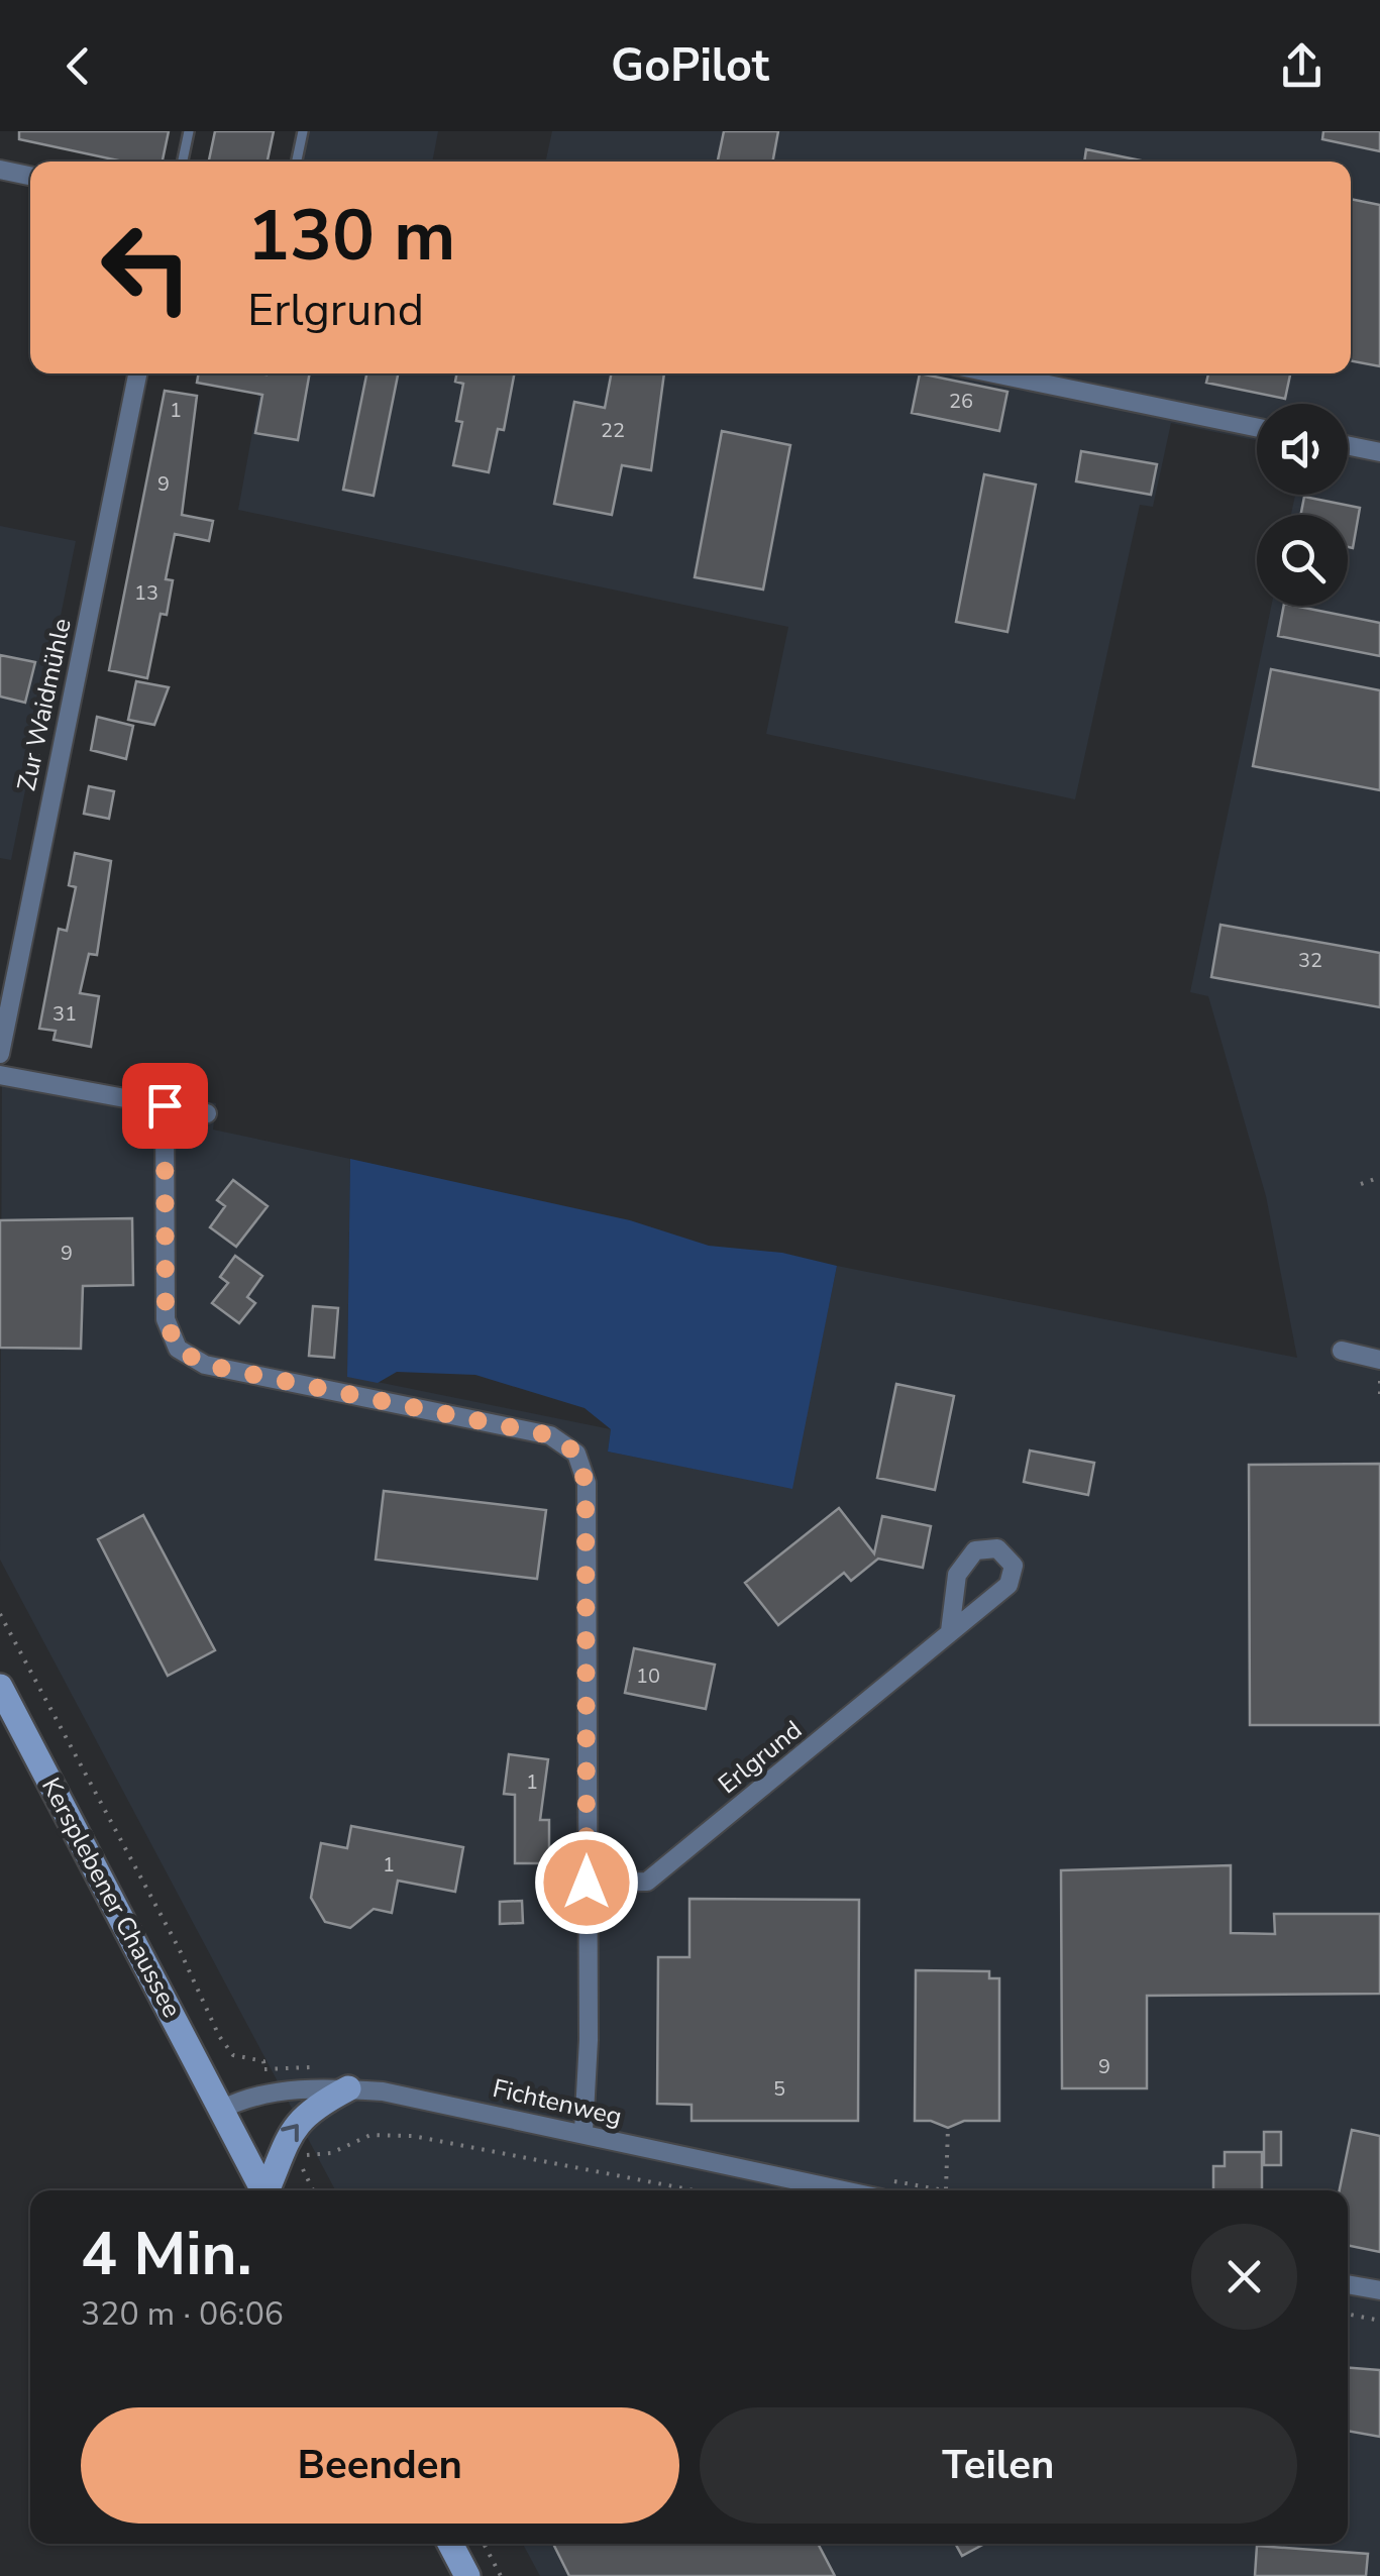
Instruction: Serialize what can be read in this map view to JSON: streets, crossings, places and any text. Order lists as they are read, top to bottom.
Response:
{
  "streets": {
    "main road": ["Kersplebener Chaussee"],
    "street": ["Zur Waidmühle", "Erlgrund", "Fichtenweg"]
  },
  "crossings": [
    ["Kersplebener Chaussee", "Fichtenweg"]
  ],
  "house_numbers": [
    "26",
    "1",
    "22",
    "9",
    "13",
    "32",
    "31",
    "9",
    "10",
    "1",
    "1",
    "9",
    "5"
  ],
  "page": {
    "header": "GoPilot",
    "turn": ["130 m", "Erlgrund"],
    "heading": ["4 Min.", "320 m · 06:06"],
    "buttons": ["Beenden", "Teilen"]
  }
}
